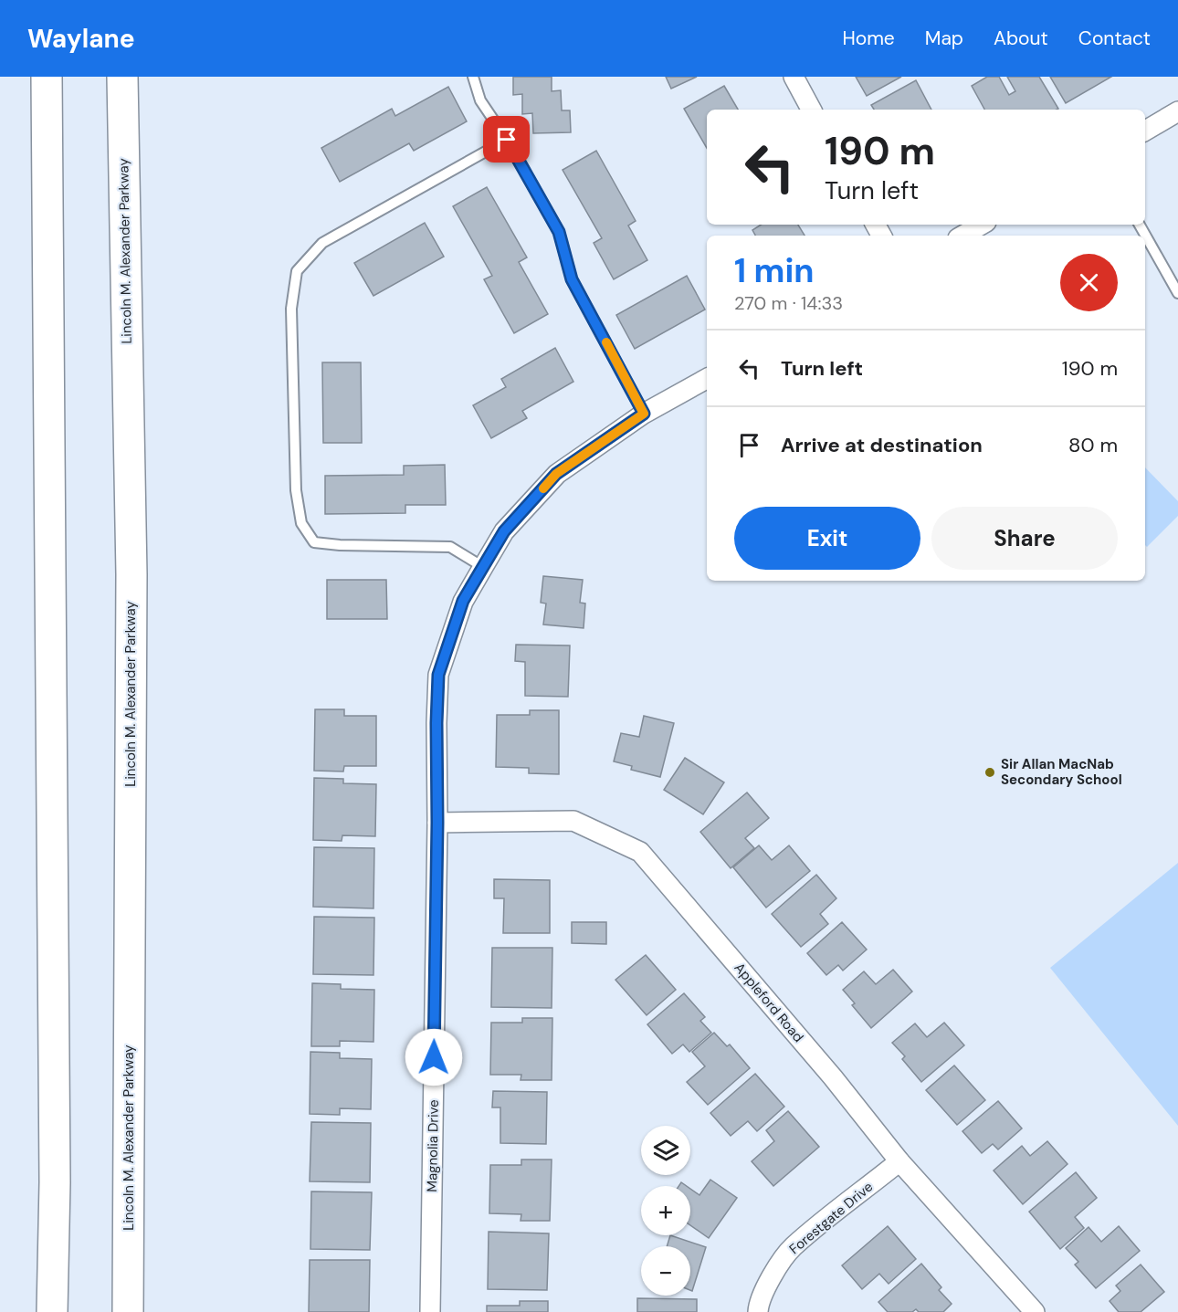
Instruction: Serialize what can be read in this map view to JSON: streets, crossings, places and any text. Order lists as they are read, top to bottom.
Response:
{
  "streets": {
    "highway": ["Lincoln M. Alexander Parkway"],
    "street": ["Appleford Road", "Magnolia Drive", "Forestgate Drive"]
  },
  "crossings": [
    ["Appleford Road", "Magnolia Drive"],
    ["Appleford Road", "Forestgate Drive"]
  ],
  "places": ["Sir Allan MacNab Secondary School"],
  "page": {
    "header": "Waylane",
    "nav": [
      "Home",
      "Map",
      "About",
      "Contact"
    ],
    "turn": ["190 m", "Turn left"],
    "heading": ["1 min", "270 m · 14:33"],
    "list": [
      {
        "name": "Turn left",
        "value": "190 m"
      },
      {
        "name": "Arrive at destination",
        "value": "80 m"
      }
    ],
    "buttons": ["Exit", "Share"],
    "map_buttons": ["+", "−"]
  }
}
